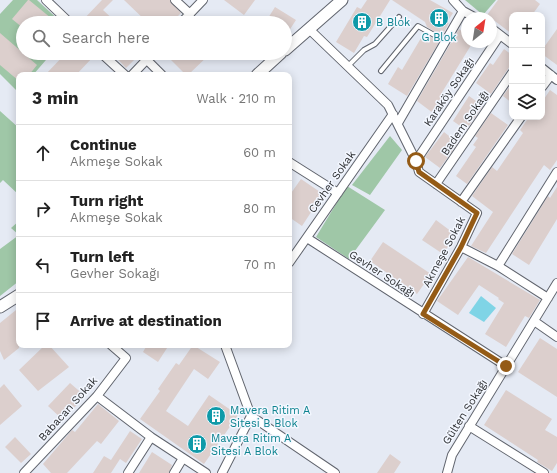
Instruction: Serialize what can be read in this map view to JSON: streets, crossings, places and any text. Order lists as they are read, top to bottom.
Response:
{
  "streets": {
    "street": [
      "Karaköy Sokağı",
      "Badem Sokağı",
      "Cevher Sokak",
      "Akmeşe Sokak",
      "Gevher Sokağı",
      "Babacan Sokak",
      "Gülten Sokağı"
    ]
  },
  "crossings": [
    ["Karaköy Sokağı", "Akmeşe Sokak"],
    ["Badem Sokağı", "Akmeşe Sokak"],
    ["Cevher Sokak", "Akmeşe Sokak"],
    ["Cevher Sokak", "Gevher Sokağı"],
    ["Akmeşe Sokak", "Gevher Sokağı"],
    ["Gevher Sokağı", "Gülten Sokağı"]
  ],
  "places": {
    "building": [
      "G Blok",
      "B Blok",
      "Mavera Ritim A Sitesi B Blok",
      "Mavera Ritim A Sitesi A Blok"
    ]
  },
  "north": "top right",
  "page": {
    "map_buttons": ["+", "−"],
    "search": "Search here",
    "heading": ["3 min", "Walk · 210 m"],
    "list": [
      ["Continue", "Akmeşe Sokak", "60 m"],
      ["Turn right", "Akmeşe Sokak", "80 m"],
      ["Turn left", "Gevher Sokağı", "70 m"],
      "Arrive at destination"
    ]
  }
}
